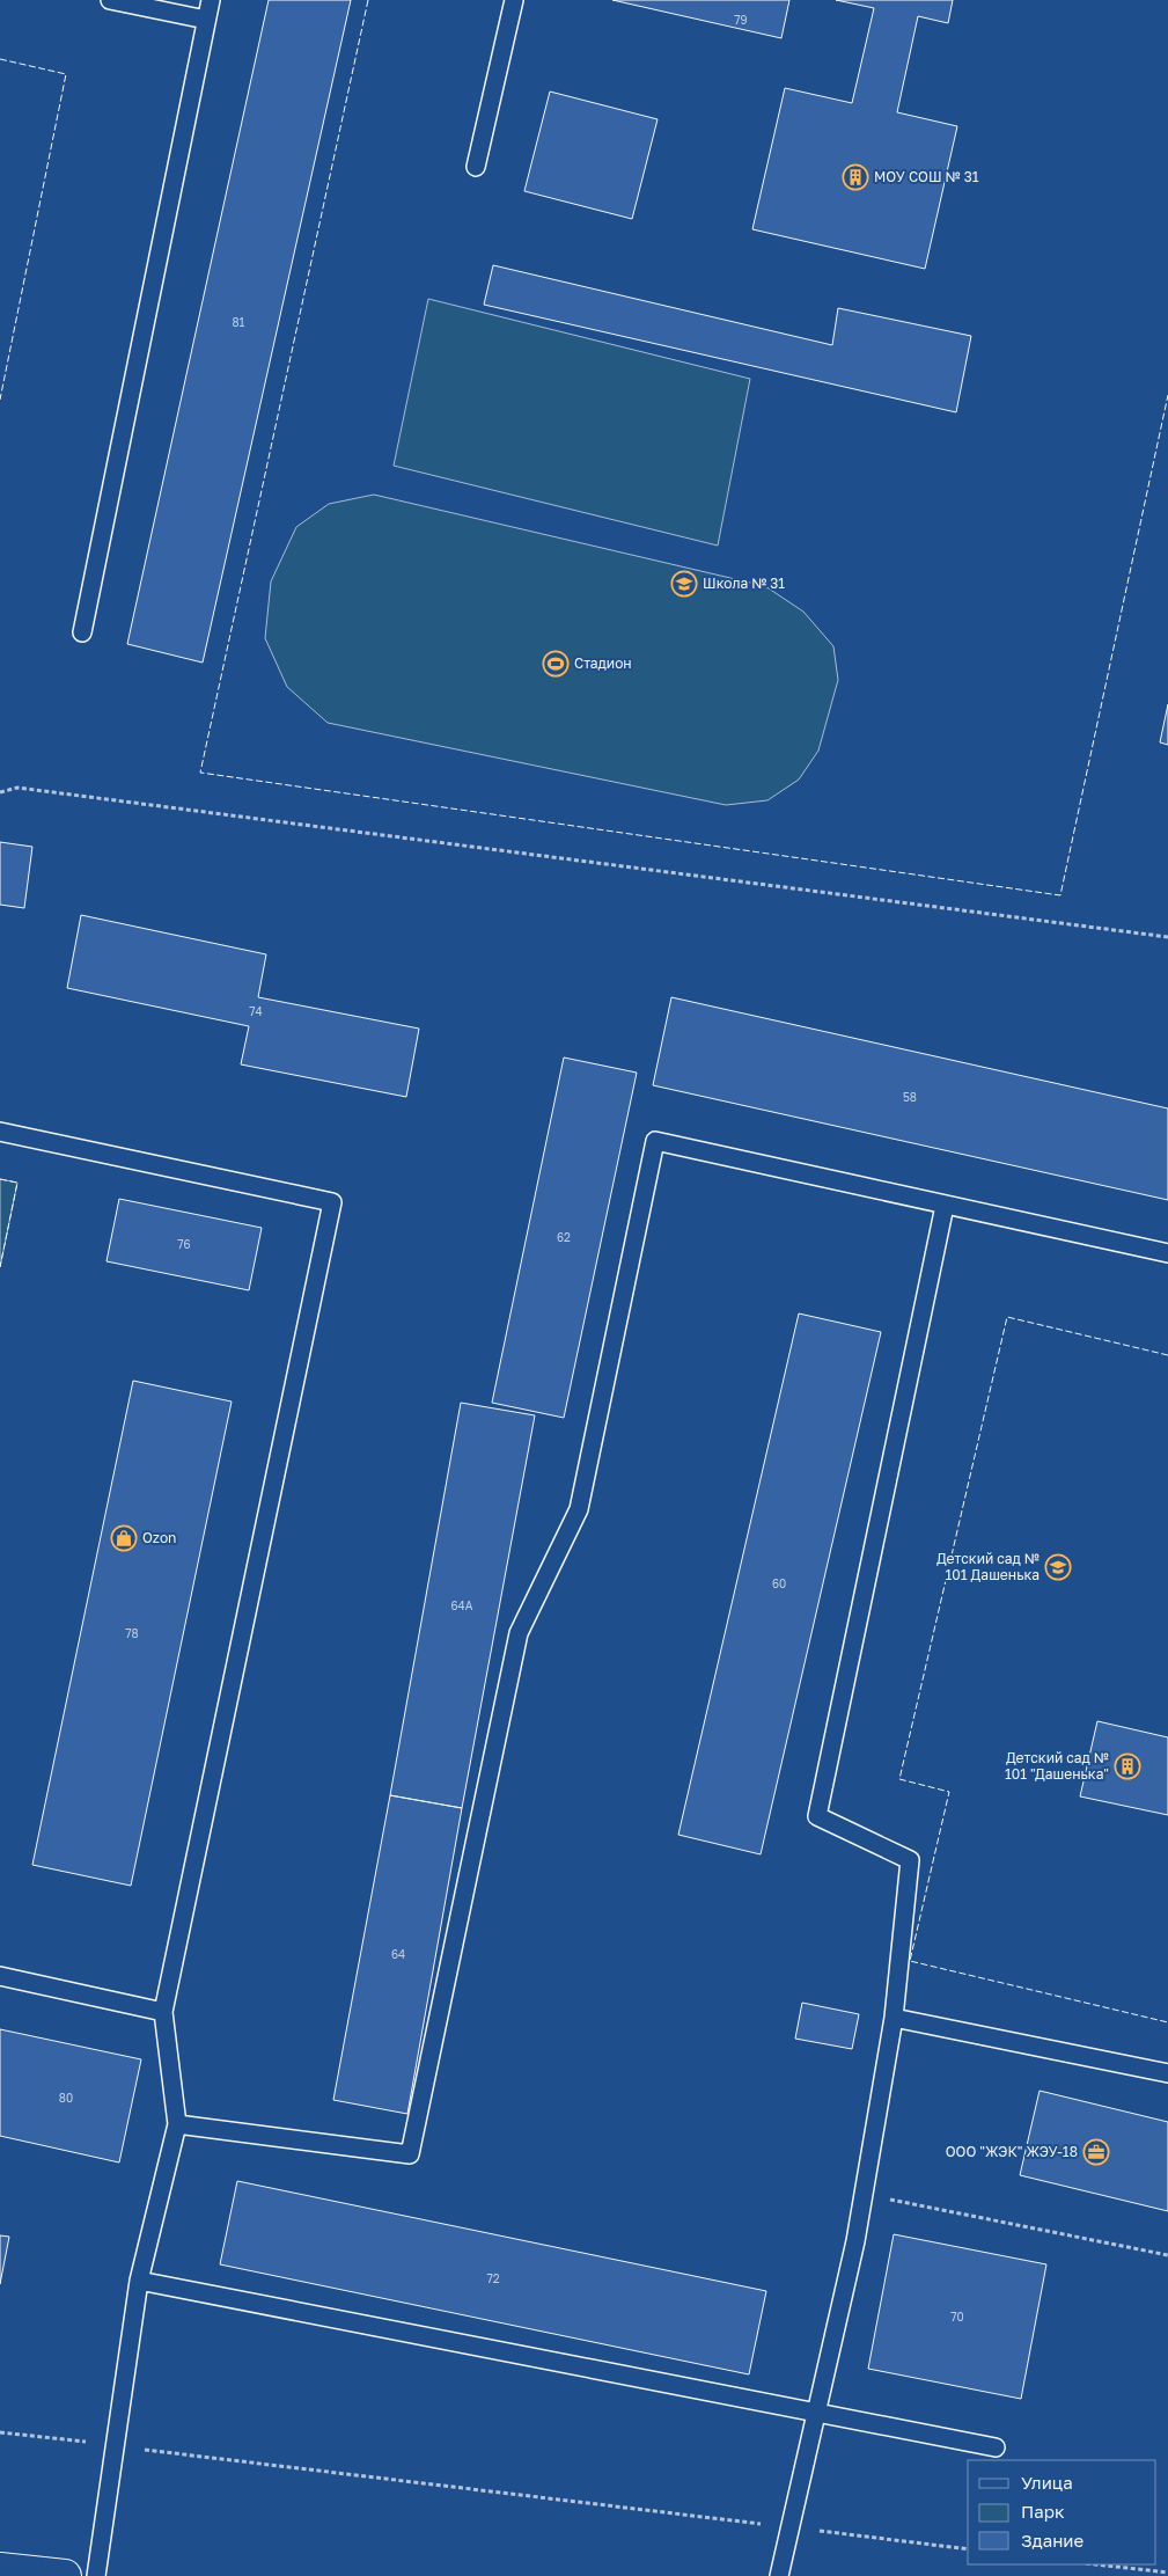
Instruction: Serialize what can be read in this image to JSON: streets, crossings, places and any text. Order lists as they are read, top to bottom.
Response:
{
  "places": {
    "building": ["МОУ СОШ № 31", "Детский сад № 101 \"Дашенька\""],
    "school or university": ["Школа № 31", "Детский сад № 101 Дашенька"],
    "sports": ["Стадион"],
    "shop": ["Ozon"],
    "office": ["ООО \"ЖЭК\" ЖЭУ-18"]
  },
  "house_numbers": [
    "79",
    "81",
    "74",
    "58",
    "62",
    "76",
    "60",
    "64А",
    "78",
    "64",
    "80",
    "72",
    "70"
  ],
  "legend": ["Улица", "Парк", "Здание"]
}
